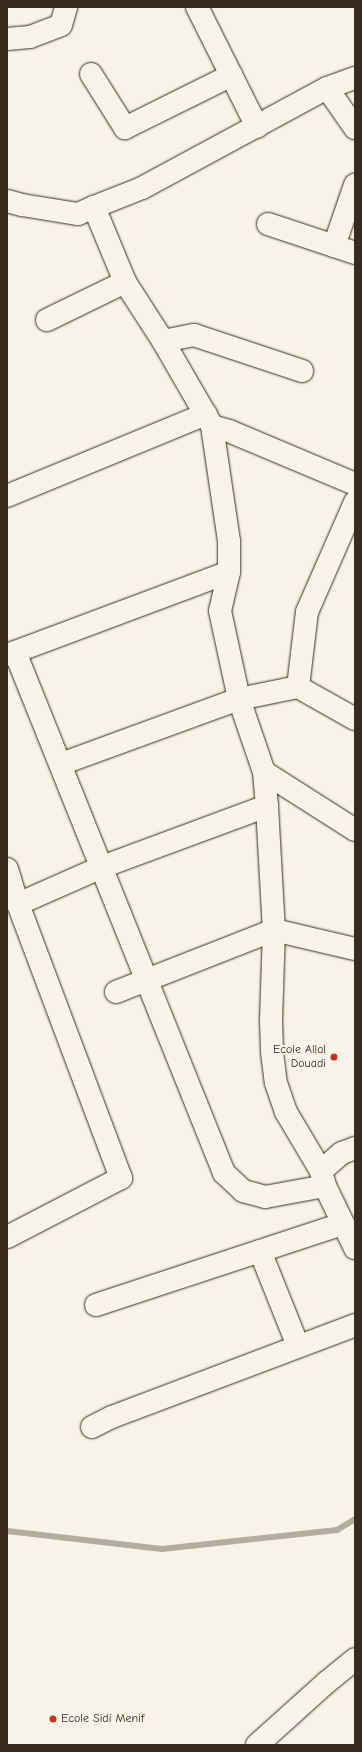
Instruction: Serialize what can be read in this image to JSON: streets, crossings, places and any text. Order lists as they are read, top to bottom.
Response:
{
  "places": ["Ecole Allal Douadi", "Ecole Sidi Menif"]
}
